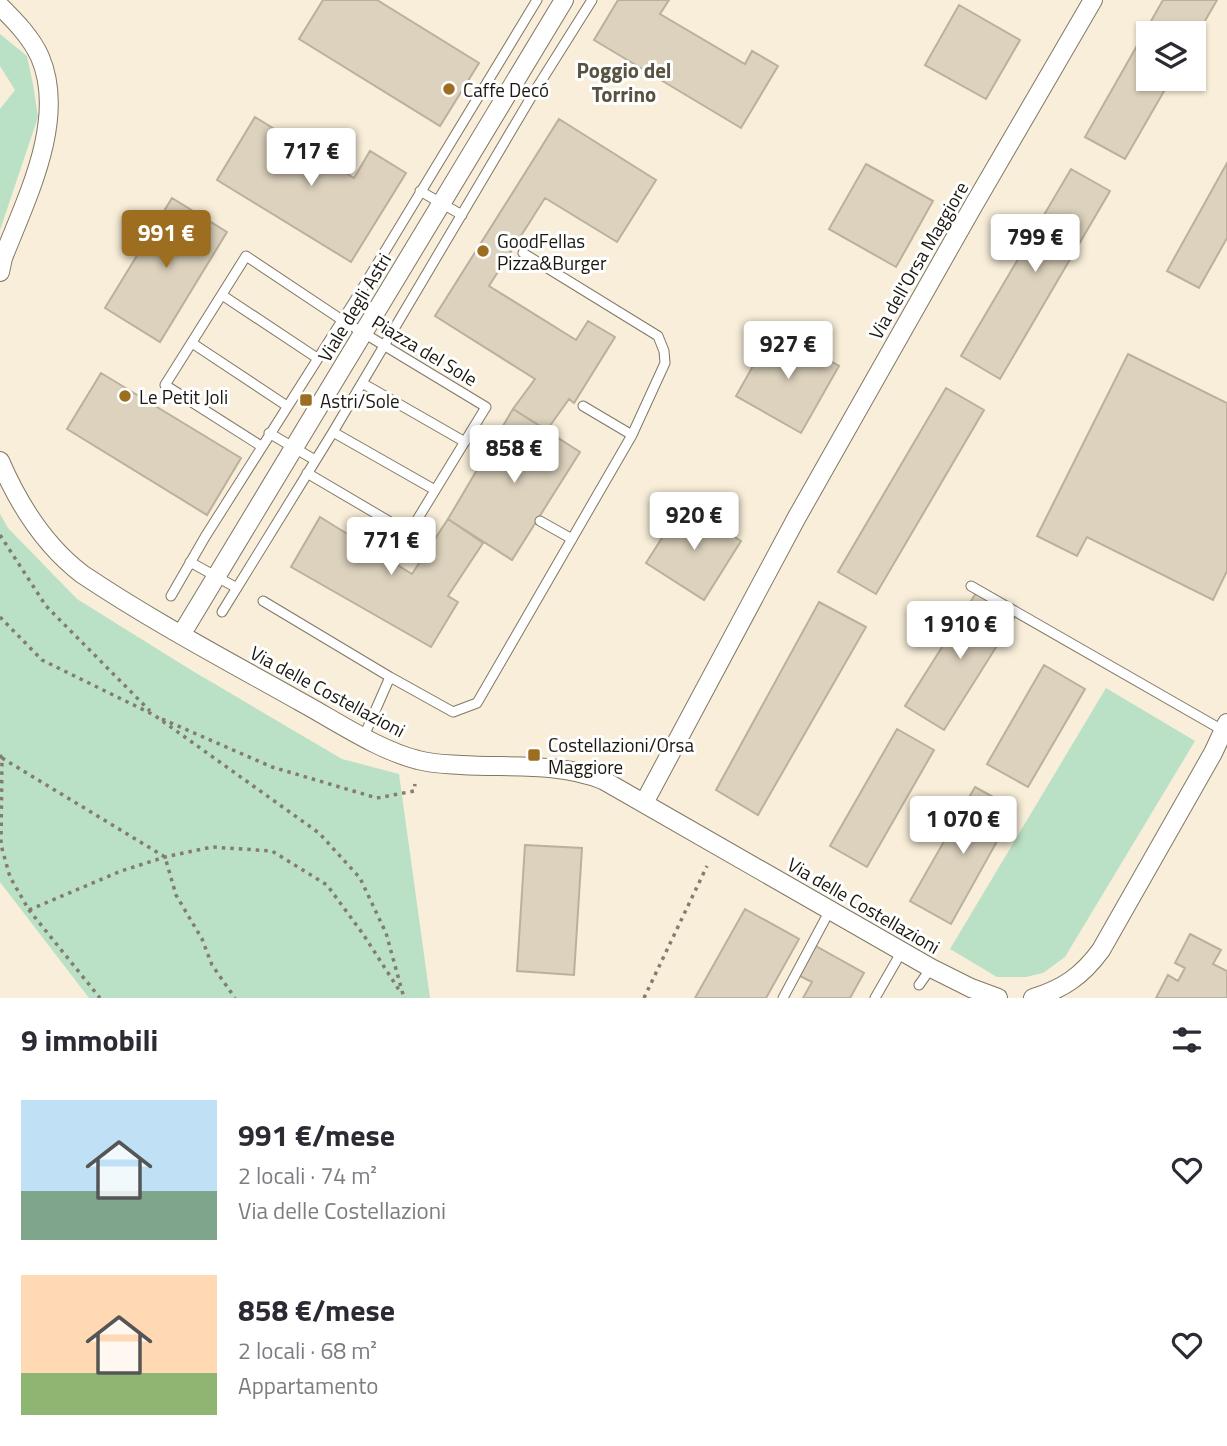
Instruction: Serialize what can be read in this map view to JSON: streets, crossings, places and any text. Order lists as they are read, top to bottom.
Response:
{
  "streets": {
    "street": ["Via dell'Orsa Maggiore", "Viale degli Astri", "Via delle Costellazioni"],
    "lane": ["Piazza del Sole"]
  },
  "crossings": [
    ["Via dell'Orsa Maggiore", "Via delle Costellazioni"],
    ["Viale degli Astri", "Piazza del Sole"],
    ["Viale degli Astri", "Via delle Costellazioni"]
  ],
  "districts": ["Poggio del Torrino"],
  "places": {
    "other": ["Caffe Decó", "GoodFellas Pizza&Burger", "Le Petit Joli"],
    "transit": ["Astri/Sole", "Costellazioni/Orsa Maggiore"]
  },
  "page": {
    "price": [
      "717 €",
      "991 €",
      "799 €",
      "927 €",
      "858 €",
      "920 €",
      "771 €",
      "1 910 €",
      "1 070 €"
    ],
    "heading": "9 immobili",
    "list": [
      {
        "name": "991 €/mese",
        "note": "2 locali · 74 m² · Via delle Costellazioni"
      },
      {
        "name": "858 €/mese",
        "note": "2 locali · 68 m² · Appartamento"
      }
    ]
  }
}
